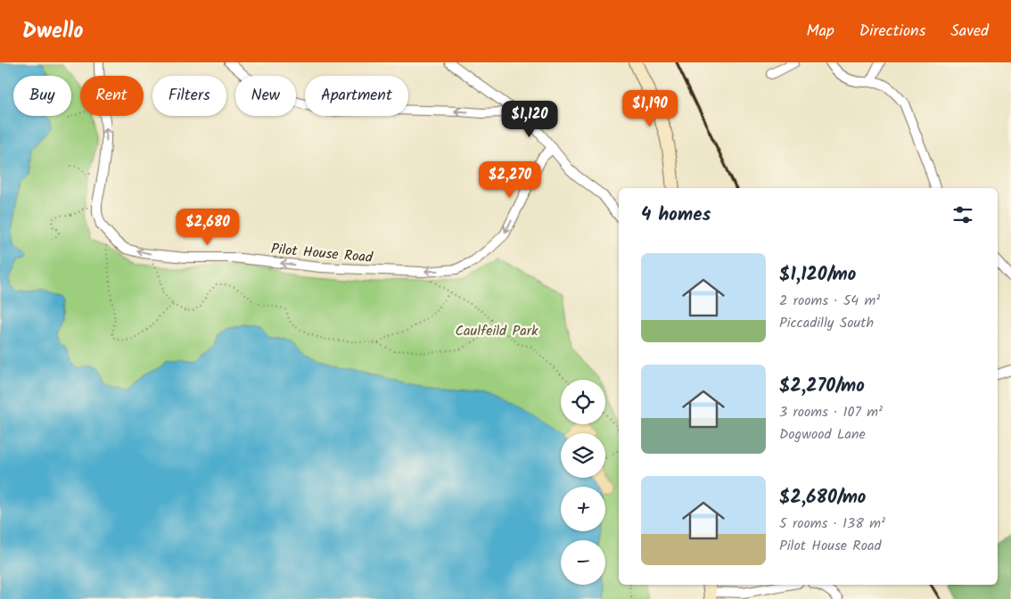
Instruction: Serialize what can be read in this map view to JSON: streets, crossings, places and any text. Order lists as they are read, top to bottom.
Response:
{
  "streets": {
    "street": ["Pilot House Road"]
  },
  "parks": ["Caulfeild Park"],
  "page": {
    "header": "Dwello",
    "nav": ["Map", "Directions", "Saved"],
    "chip": [
      "Buy",
      "Rent",
      "Filters",
      "New",
      "Apartment"
    ],
    "price": [
      "$1,190",
      "$1,120",
      "$2,270",
      "$2,680"
    ],
    "heading": "4 homes",
    "list": [
      {
        "name": "$1,120/mo",
        "note": "2 rooms · 54 m² · Piccadilly South"
      },
      {
        "name": "$2,270/mo",
        "note": "3 rooms · 107 m² · Dogwood Lane"
      },
      {
        "name": "$2,680/mo",
        "note": "5 rooms · 138 m² · Pilot House Road"
      }
    ],
    "map_buttons": ["+", "−"]
  }
}
